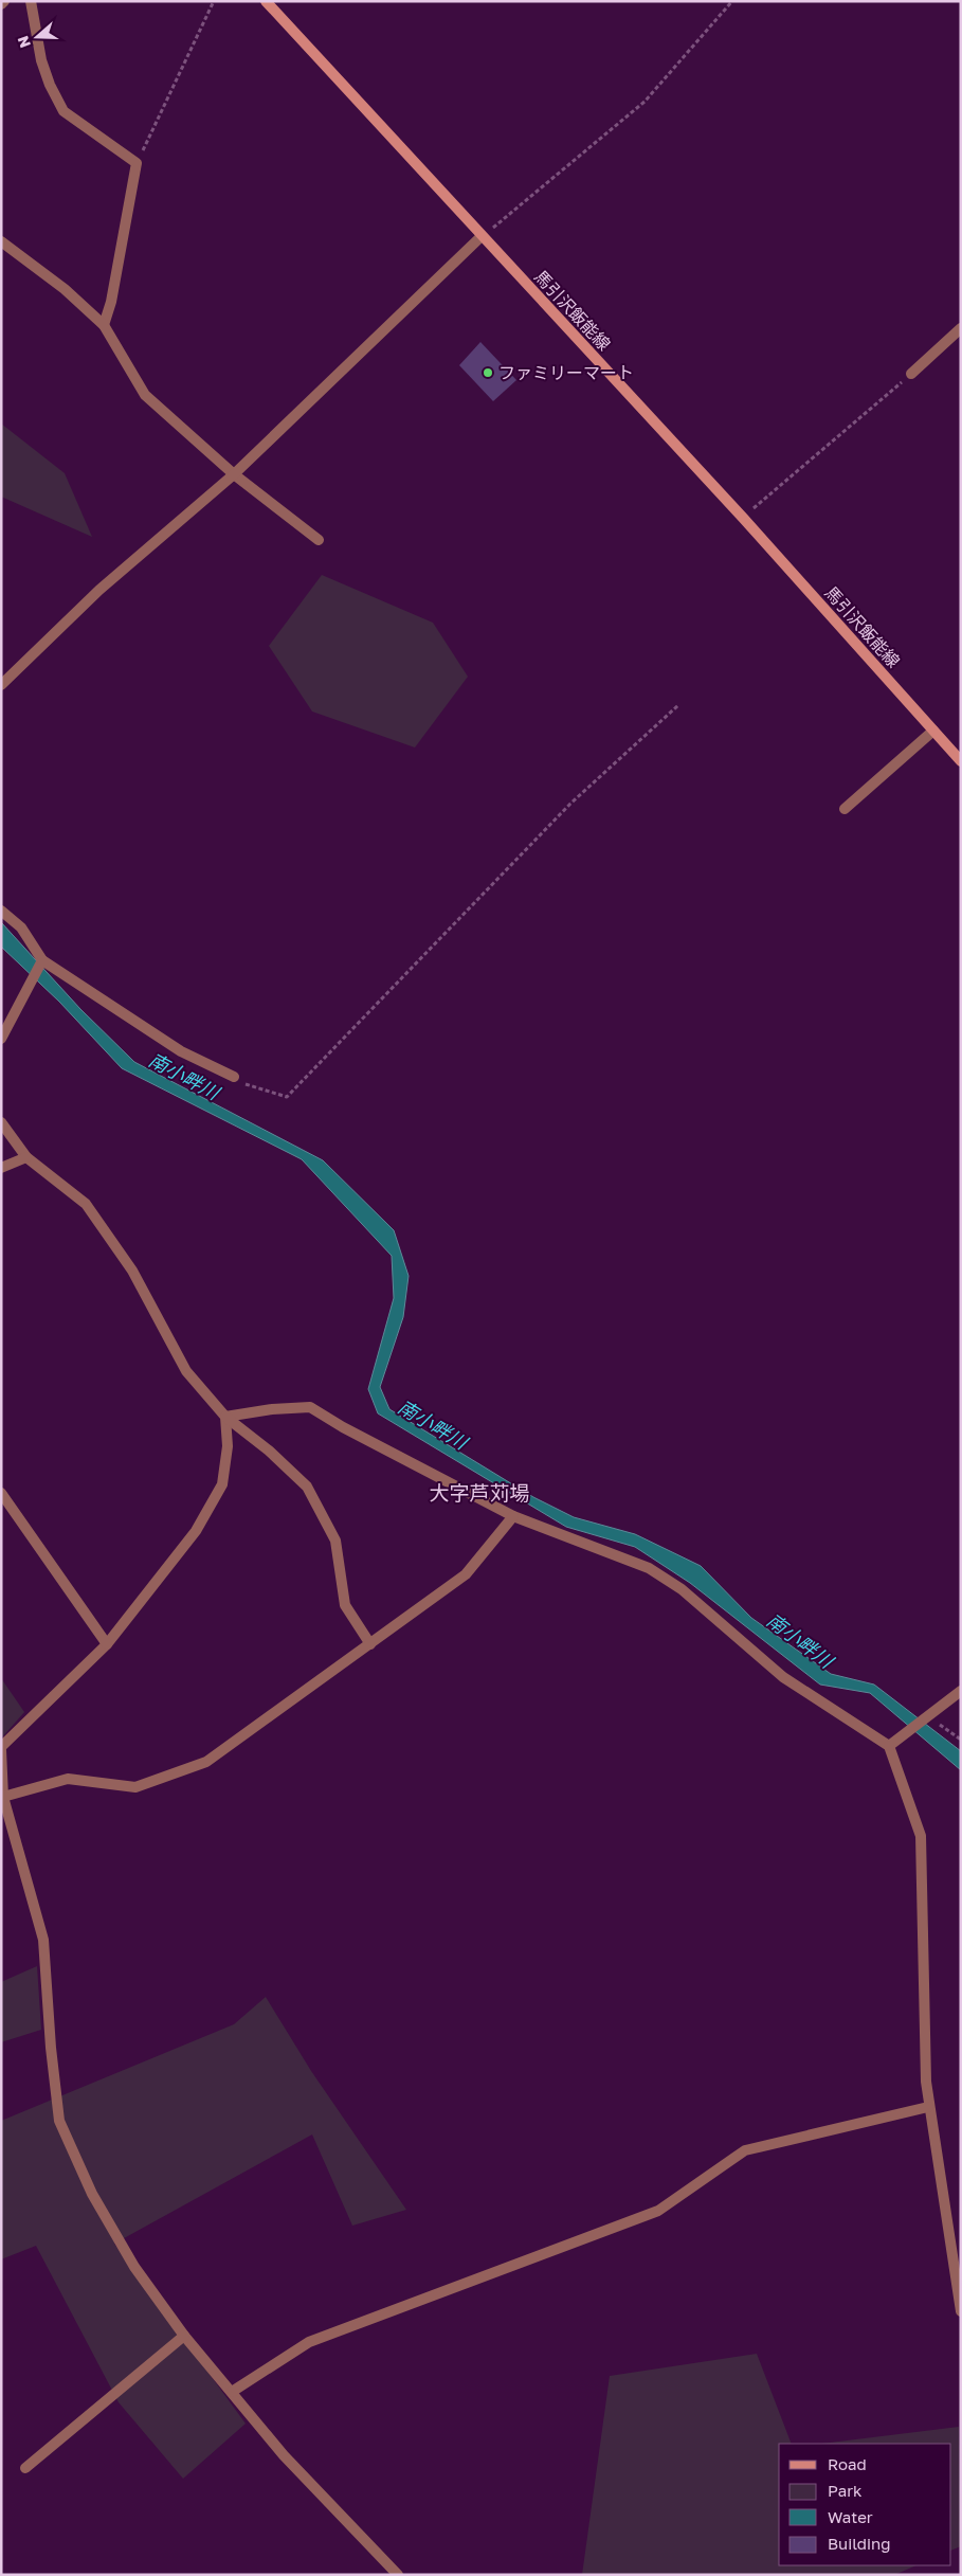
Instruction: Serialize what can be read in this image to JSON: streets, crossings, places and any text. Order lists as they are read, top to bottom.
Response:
{
  "streets": {
    "main road": ["馬引沢飯能線"]
  },
  "districts": ["大字芦苅場"],
  "water": ["南小畔川"],
  "places": ["ファミリーマート"],
  "legend": [
    "Road",
    "Park",
    "Water",
    "Building"
  ],
  "north": "left"
}
